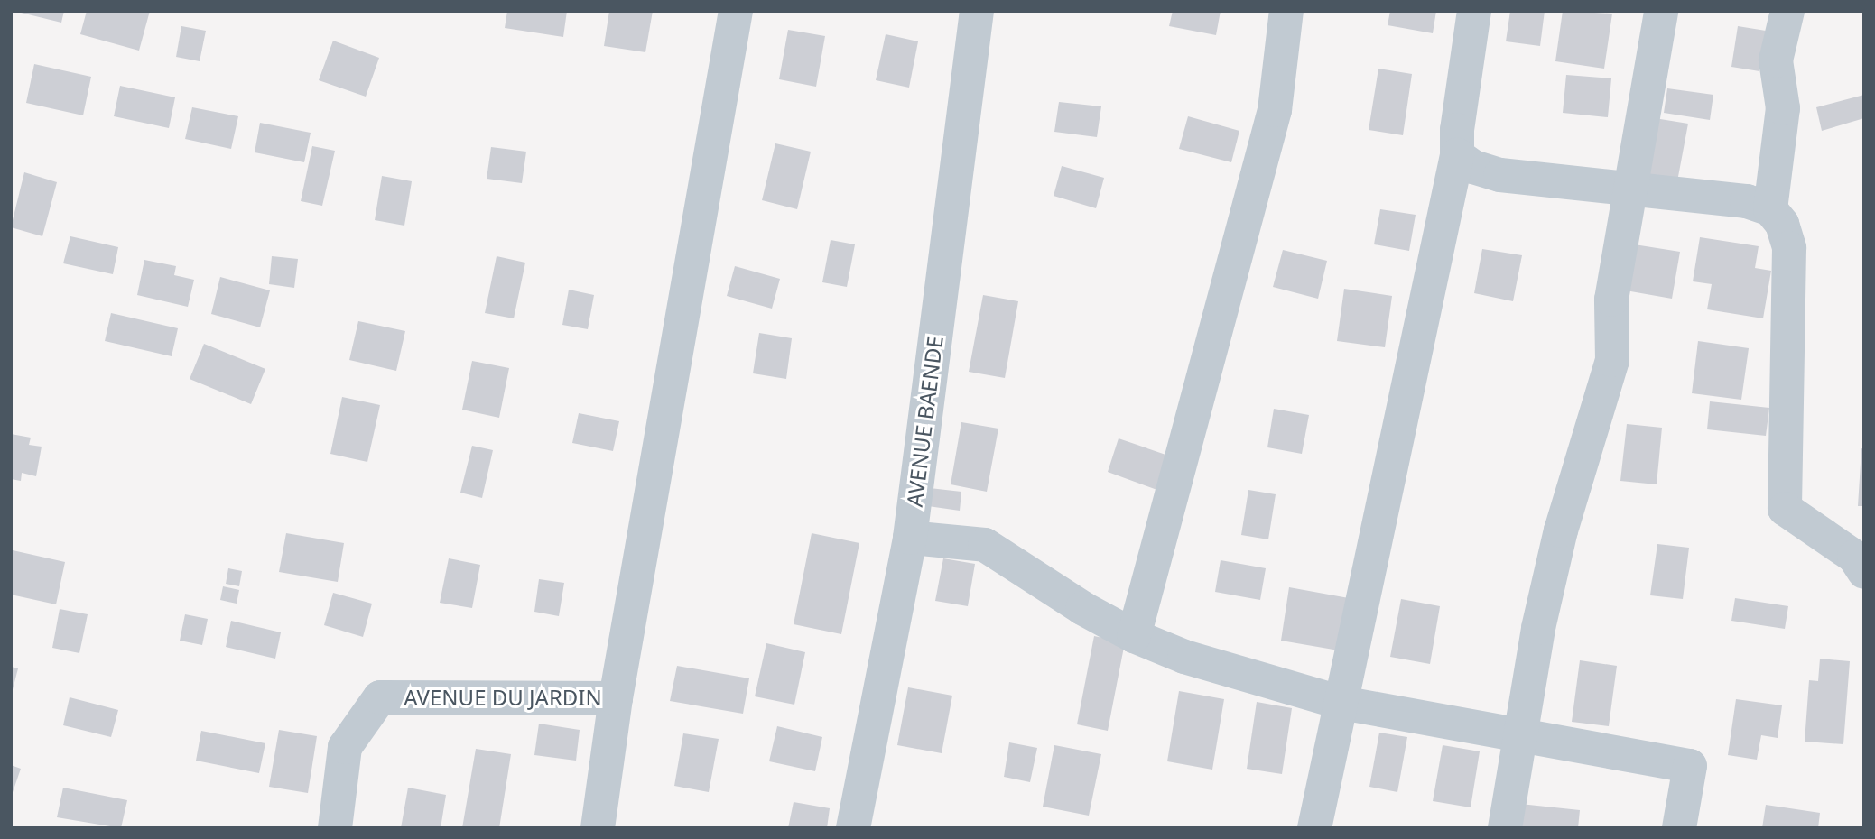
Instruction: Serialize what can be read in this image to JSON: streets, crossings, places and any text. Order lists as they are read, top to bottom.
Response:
{
  "streets": {
    "street": ["AVENUE BAENDE", "AVENUE DU JARDIN"]
  }
}
